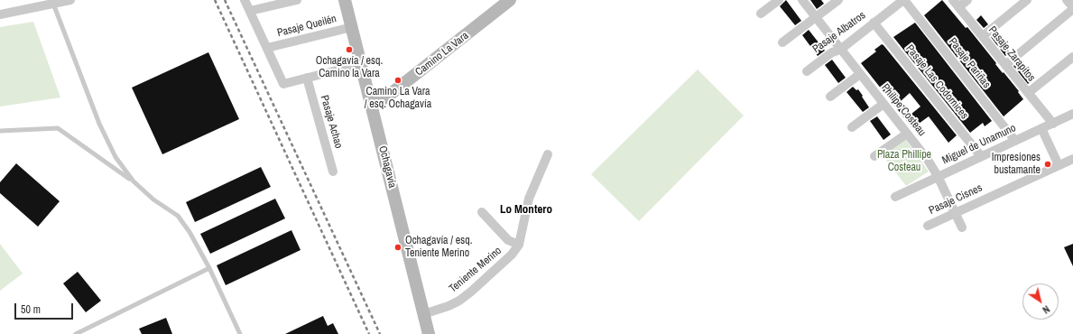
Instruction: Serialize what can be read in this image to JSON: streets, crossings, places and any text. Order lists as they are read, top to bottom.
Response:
{
  "streets": {
    "main road": ["Camino La Vara", "Ochagavía"],
    "street": [
      "Pasaje Queilén",
      "Pasaje Albatros",
      "Pasaje Zarapitos",
      "Pasaje Pariñas",
      "Pasaje Las Codornices",
      "Philipe Costeau",
      "Pasaje Achao",
      "Miguel de Unamuno",
      "Pasaje Cisnes",
      "Teniente Merino"
    ]
  },
  "crossings": [
    ["Pasaje Queilén", "Ochagavía"],
    ["Pasaje Albatros", "Pasaje Pariñas"],
    ["Pasaje Albatros", "Pasaje Las Codornices"],
    ["Pasaje Albatros", "Philipe Costeau"],
    ["Camino La Vara", "Ochagavía"],
    ["Pasaje Zarapitos", "Miguel de Unamuno"],
    ["Pasaje Pariñas", "Miguel de Unamuno"],
    ["Pasaje Las Codornices", "Miguel de Unamuno"],
    ["Philipe Costeau", "Miguel de Unamuno"],
    ["Philipe Costeau", "Pasaje Cisnes"],
    ["Ochagavía", "Teniente Merino"]
  ],
  "districts": ["Lo Montero"],
  "parks": ["Plaza Phillipe Costeau"],
  "places": [
    "Ochagavía / esq. Camino la Vara",
    "Camino La Vara / esq. Ochagavía",
    "Impresiones bustamante",
    "Ochagavía / esq. Teniente Merino"
  ],
  "scale_bar": "50 m",
  "north": "bottom right"
}
